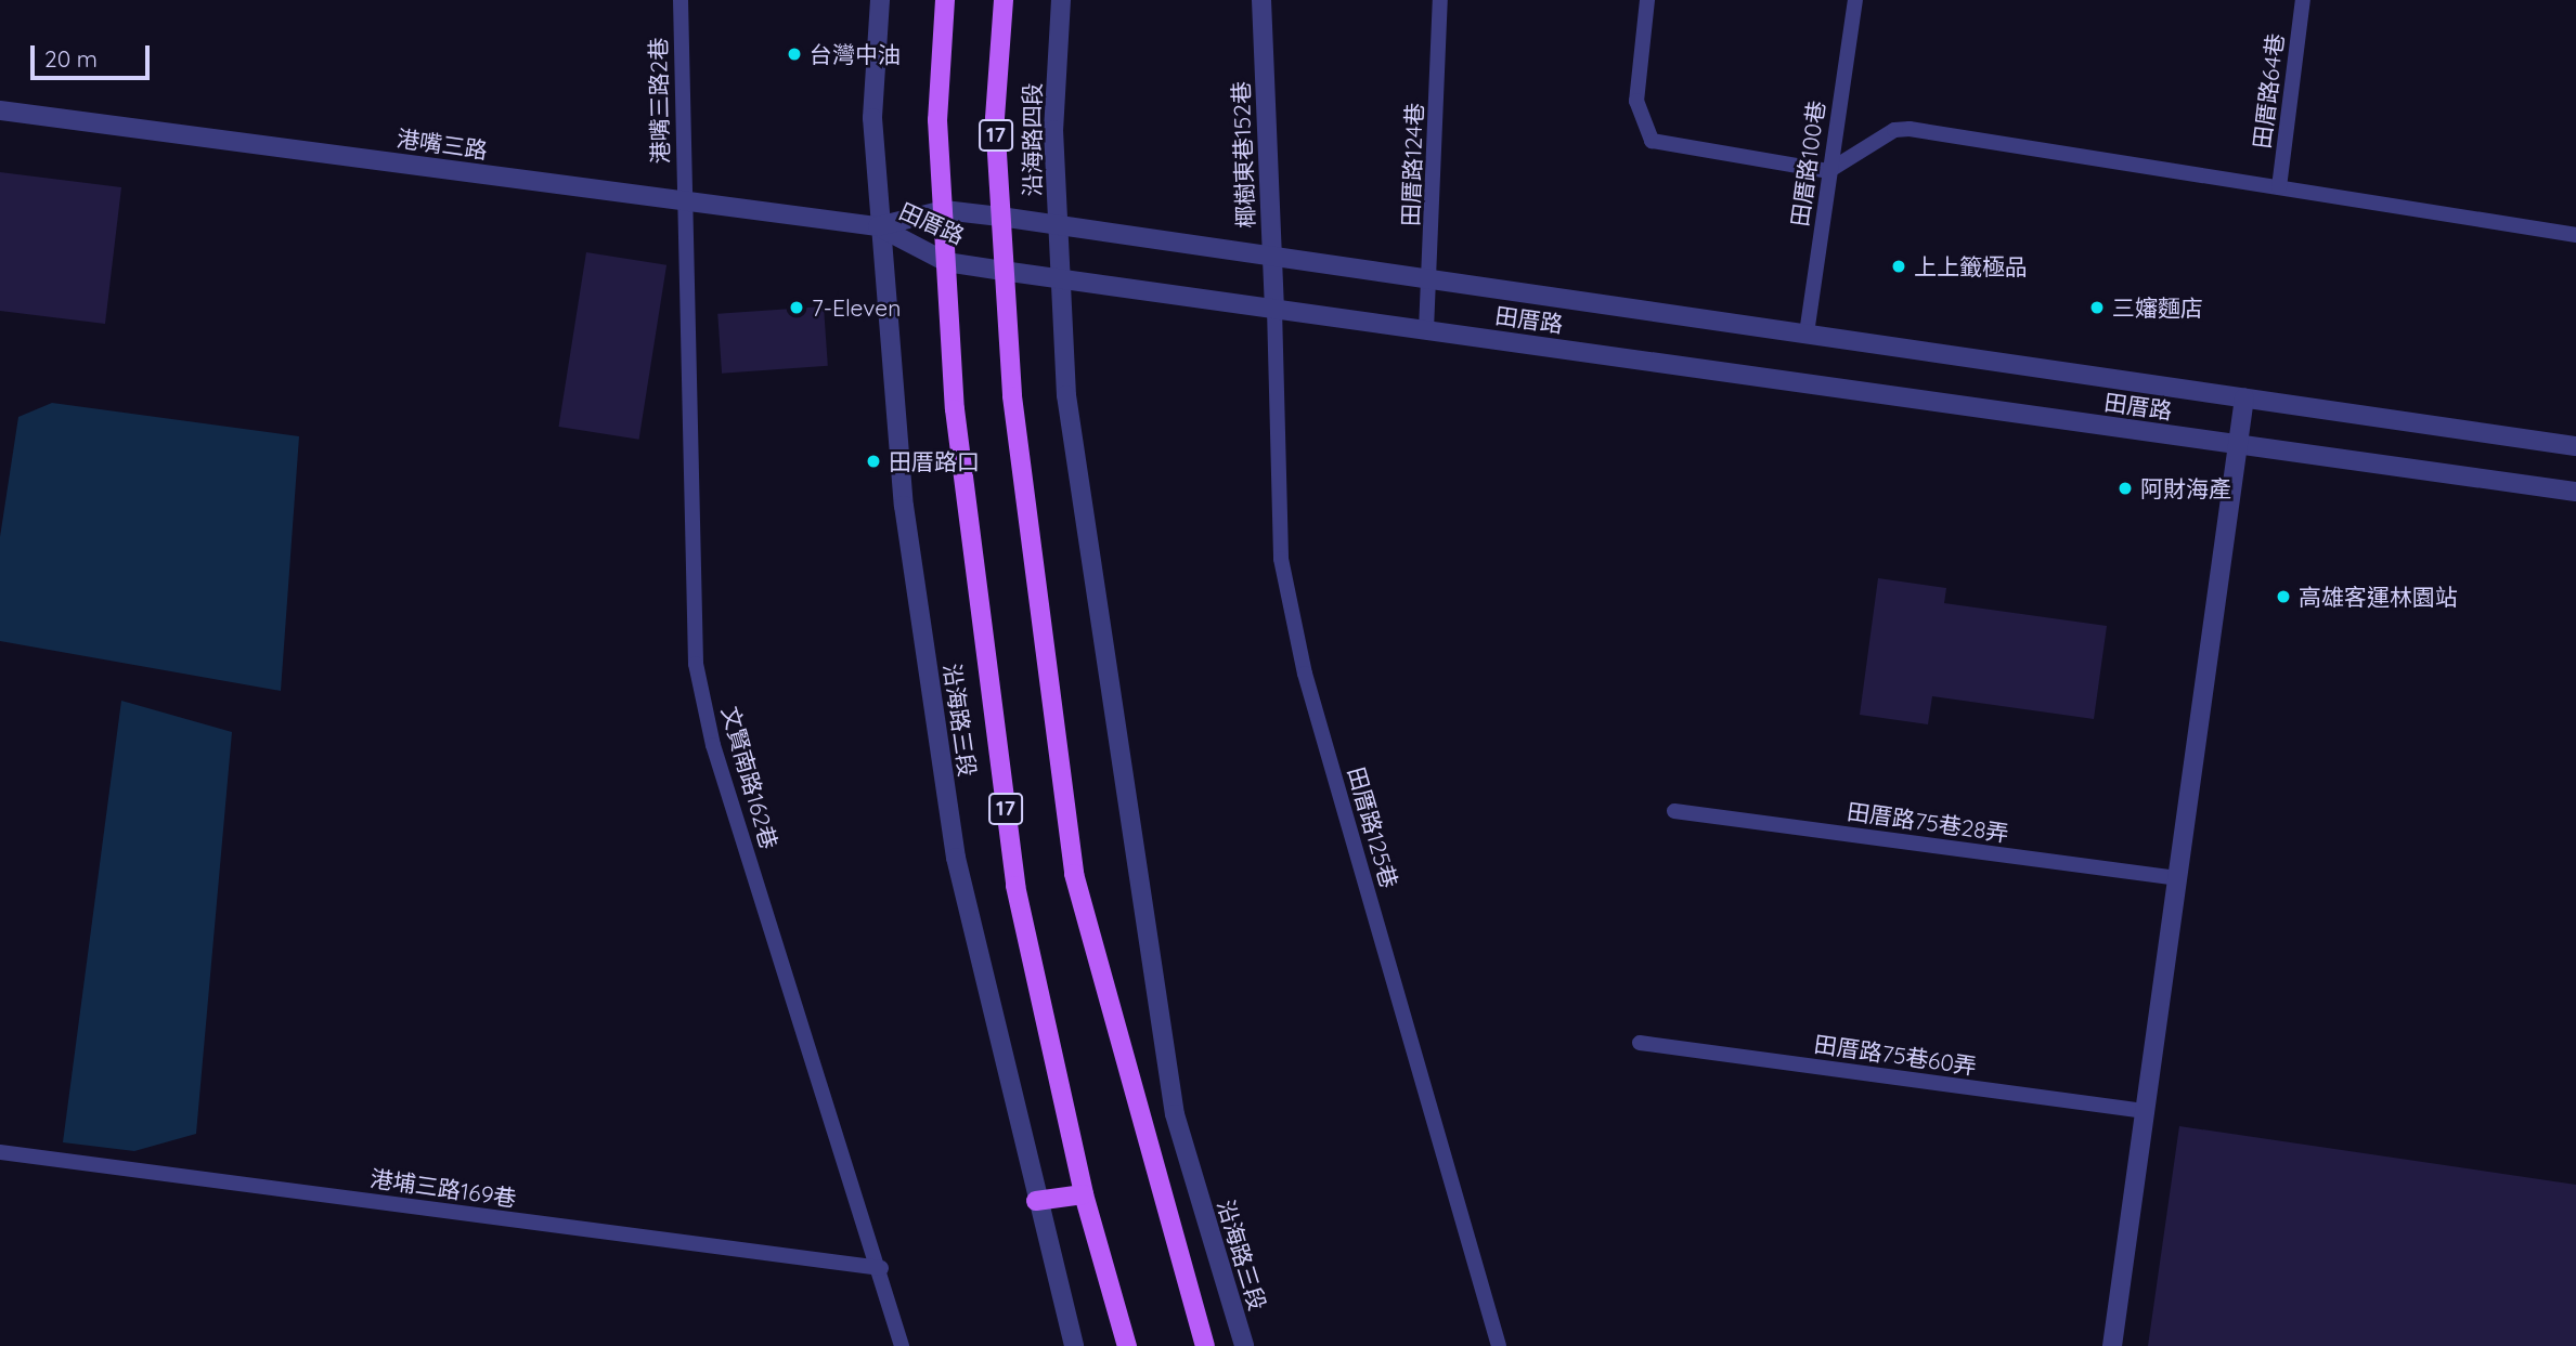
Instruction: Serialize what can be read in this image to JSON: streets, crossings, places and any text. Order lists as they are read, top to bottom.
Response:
{
  "streets": {
    "main road": ["17", "沿海路四段", "沿海路三段"],
    "street": ["港嘴三路", "椰樹東巷152巷", "田厝路"],
    "lane": [
      "田厝路64巷",
      "港嘴三路2巷",
      "田厝路100巷",
      "田厝路124巷",
      "文賢南路162巷",
      "田厝路75巷28弄",
      "田厝路125巷",
      "田厝路75巷60弄",
      "港埔三路169巷"
    ]
  },
  "crossings": [
    ["港嘴三路2巷", "港嘴三路"],
    ["港嘴三路2巷", "文賢南路162巷"],
    ["17", "沿海路四段"],
    ["17", "田厝路"],
    ["17", "沿海路三段"],
    ["沿海路四段", "田厝路"],
    ["沿海路四段", "沿海路三段"],
    ["港嘴三路", "田厝路"],
    ["港嘴三路", "沿海路三段"],
    ["港嘴三路", "文賢南路162巷"],
    ["椰樹東巷152巷", "田厝路"],
    ["椰樹東巷152巷", "田厝路125巷"],
    ["田厝路100巷", "田厝路"],
    ["田厝路124巷", "田厝路"],
    ["田厝路", "沿海路三段"],
    ["田厝路", "田厝路125巷"],
    ["文賢南路162巷", "港埔三路169巷"]
  ],
  "places": [
    "台灣中油",
    "上上籤極品",
    "7-Eleven",
    "三嬸麵店",
    "田厝路口",
    "阿財海產",
    "高雄客運林園站"
  ],
  "scale_bar": "20 m"
}
